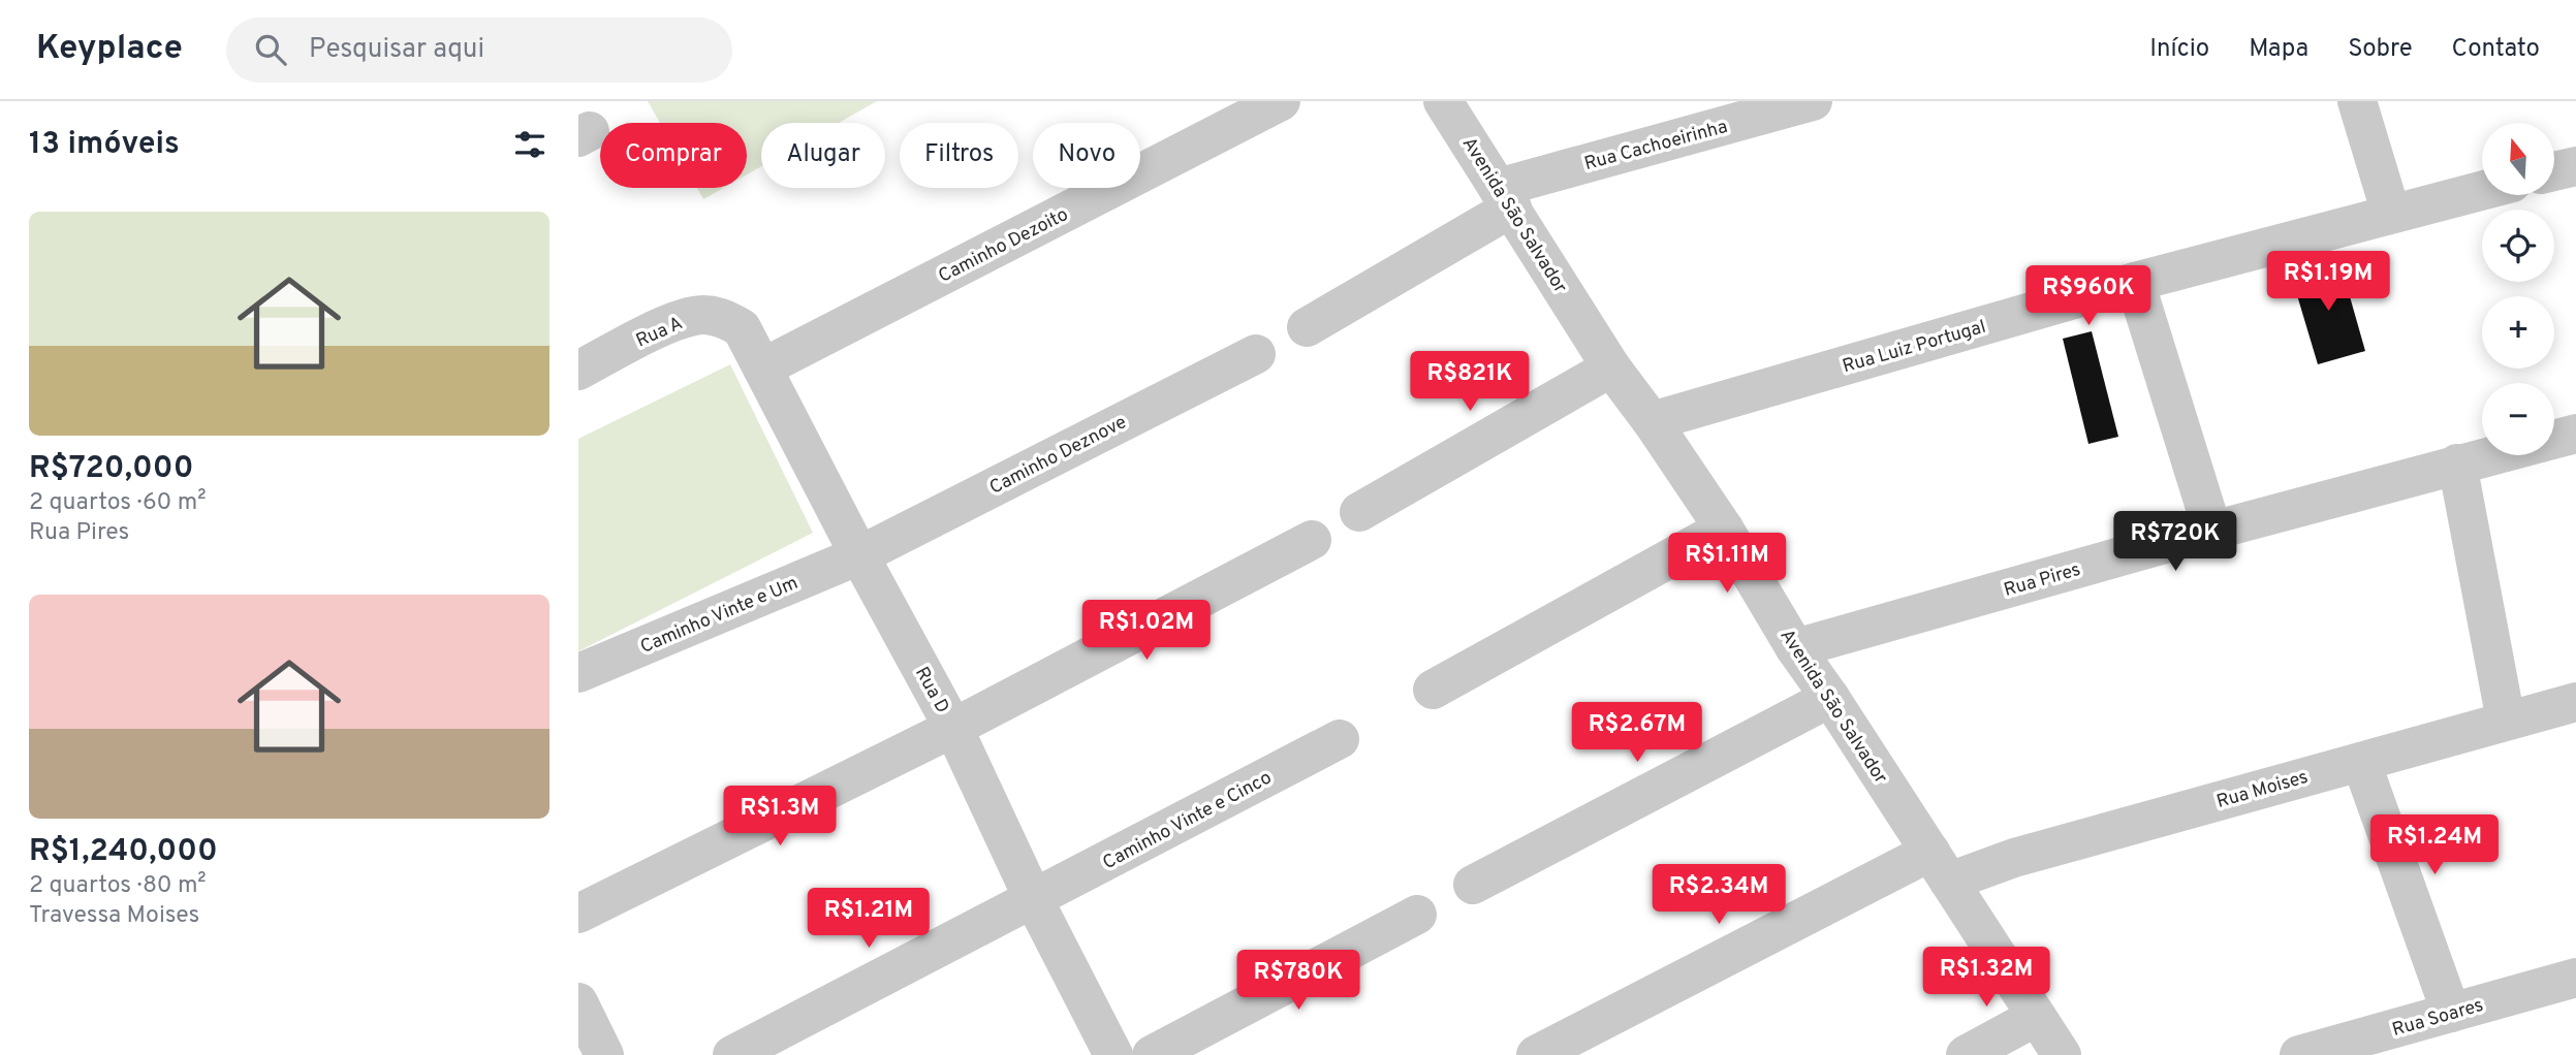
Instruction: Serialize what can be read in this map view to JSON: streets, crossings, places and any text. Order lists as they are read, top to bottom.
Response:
{
  "streets": {
    "street": [
      "Rua Cachoeirinha",
      "Avenida São Salvador",
      "Caminho Dezoito",
      "Rua A",
      "Rua Luiz Portugal",
      "Caminho Deznove",
      "Rua Pires",
      "Caminho Vinte e Um",
      "Rua D",
      "Rua Moises",
      "Caminho Vinte e Cinco",
      "Rua Soares"
    ]
  },
  "crossings": [
    ["Rua Cachoeirinha", "Avenida São Salvador"],
    ["Avenida São Salvador", "Rua Luiz Portugal"],
    ["Avenida São Salvador", "Rua Pires"],
    ["Avenida São Salvador", "Rua Moises"],
    ["Caminho Dezoito", "Rua D"],
    ["Rua A", "Rua D"],
    ["Caminho Deznove", "Caminho Vinte e Um"],
    ["Caminho Deznove", "Rua D"],
    ["Caminho Vinte e Um", "Rua D"],
    ["Rua D", "Caminho Vinte e Cinco"]
  ],
  "north": "top",
  "page": {
    "header": "Keyplace",
    "search": "Pesquisar aqui",
    "nav": [
      "Início",
      "Mapa",
      "Sobre",
      "Contato"
    ],
    "heading": "13 imóveis",
    "map_buttons": ["+", "−"],
    "chip": [
      "Comprar",
      "Alugar",
      "Filtros",
      "Novo"
    ],
    "list": [
      {
        "name": "R$720,000",
        "note": "2 quartos · 60 m² · Rua Pires"
      },
      {
        "name": "R$1,240,000",
        "note": "2 quartos · 80 m² · Travessa Moises"
      }
    ],
    "price": [
      "R$1.19M",
      "R$960K",
      "R$821K",
      "R$720K",
      "R$1.11M",
      "R$1.02M",
      "R$2.67M",
      "R$1.3M",
      "R$1.24M",
      "R$2.34M",
      "R$1.21M",
      "R$1.32M",
      "R$780K"
    ]
  }
}
